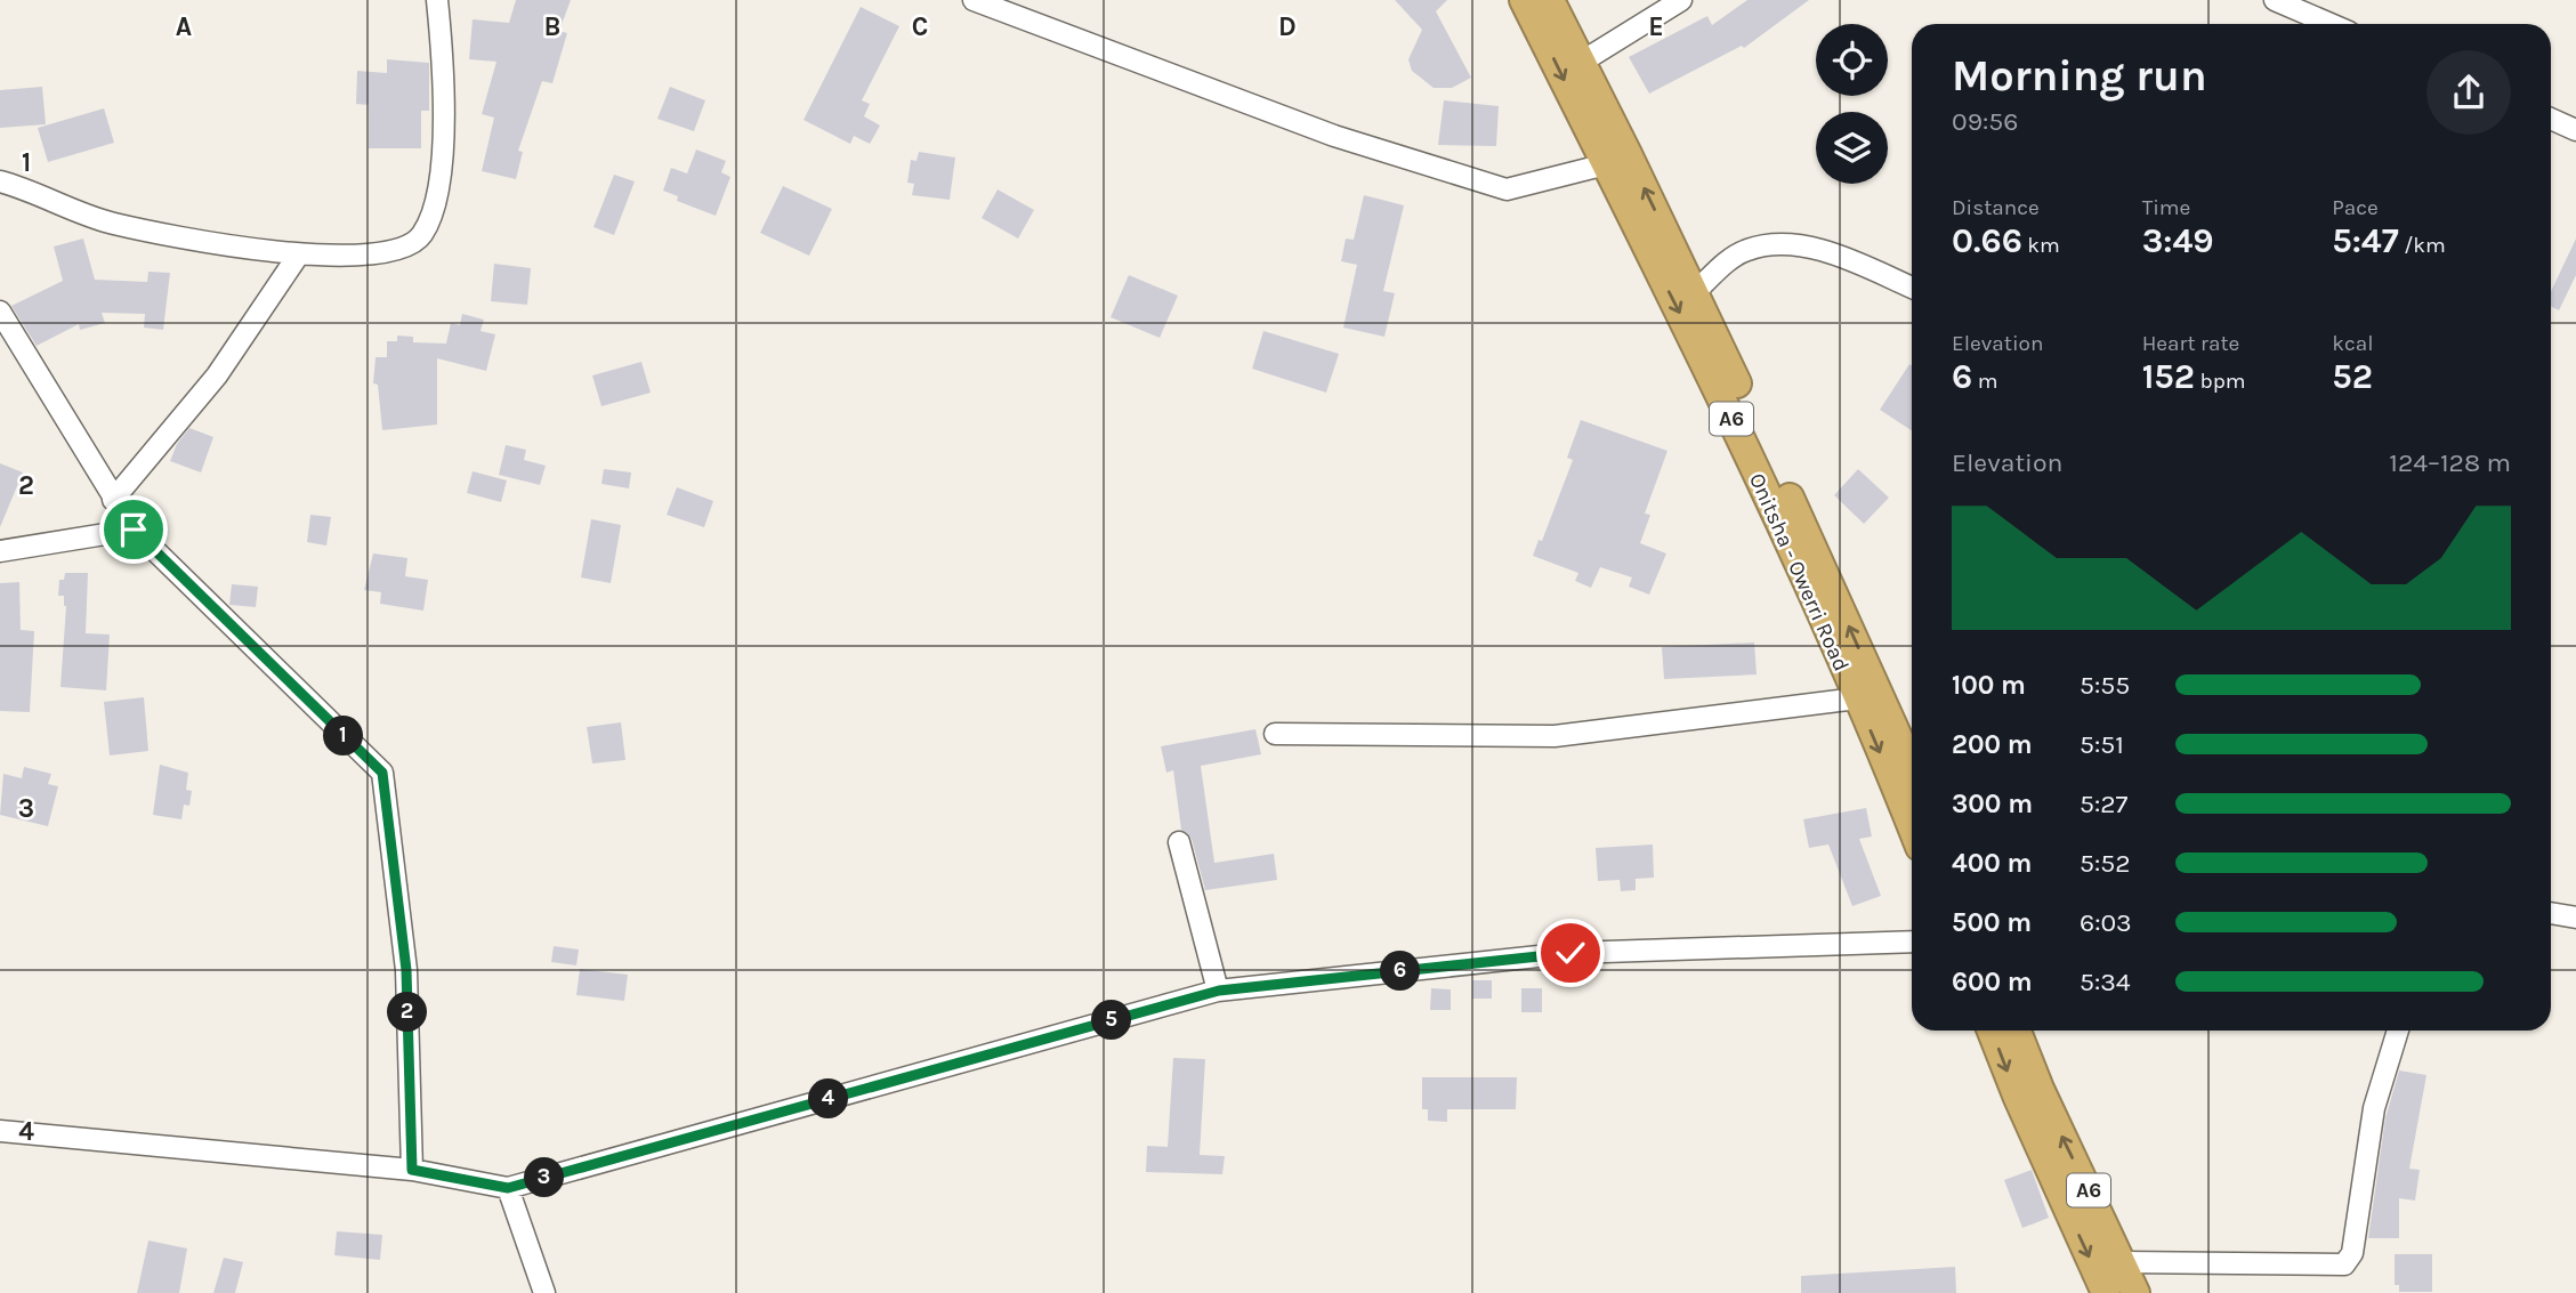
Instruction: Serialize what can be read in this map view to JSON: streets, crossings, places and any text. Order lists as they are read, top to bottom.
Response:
{
  "streets": {
    "highway": ["A6", "Onitsha - Owerri Road"]
  },
  "page": {
    "heading": ["Morning run", "09:56"],
    "stats": [
      ["Distance", "0.66 km"],
      ["Time", "3:49"],
      ["Pace", "5:47 /km"],
      ["Elevation", "6 m"],
      ["Heart rate", "152 bpm"],
      ["kcal", "52"]
    ],
    "chart": ["Elevation", "124–128 m"],
    "list": [
      {
        "name": "100 m",
        "note": "5:55"
      },
      {
        "name": "200 m",
        "note": "5:51"
      },
      {
        "name": "300 m",
        "note": "5:27"
      },
      {
        "name": "400 m",
        "note": "5:52"
      },
      {
        "name": "500 m",
        "note": "6:03"
      },
      {
        "name": "600 m",
        "note": "5:34"
      }
    ],
    "pins": [
      "1",
      "6",
      "2",
      "5",
      "4",
      "3"
    ]
  },
  "grid": {
    "columns": [
      "A",
      "B",
      "C",
      "D",
      "E"
    ],
    "rows": [
      "1",
      "2",
      "3",
      "4"
    ]
  }
}
